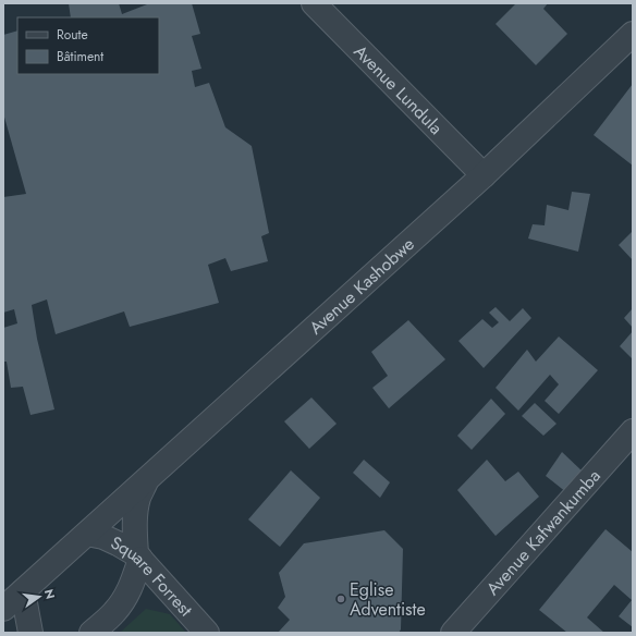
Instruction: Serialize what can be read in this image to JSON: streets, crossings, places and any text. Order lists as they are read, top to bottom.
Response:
{
  "streets": {
    "street": [
      "Avenue Lundula",
      "Avenue Kashobwe",
      "Avenue Kafwankumba",
      "Square Forrest"
    ]
  },
  "crossings": [
    ["Avenue Lundula", "Avenue Kashobwe"],
    ["Avenue Kashobwe", "Square Forrest"]
  ],
  "places": ["Eglise Adventiste"],
  "legend": ["Route", "Bâtiment"],
  "north": "right"
}
